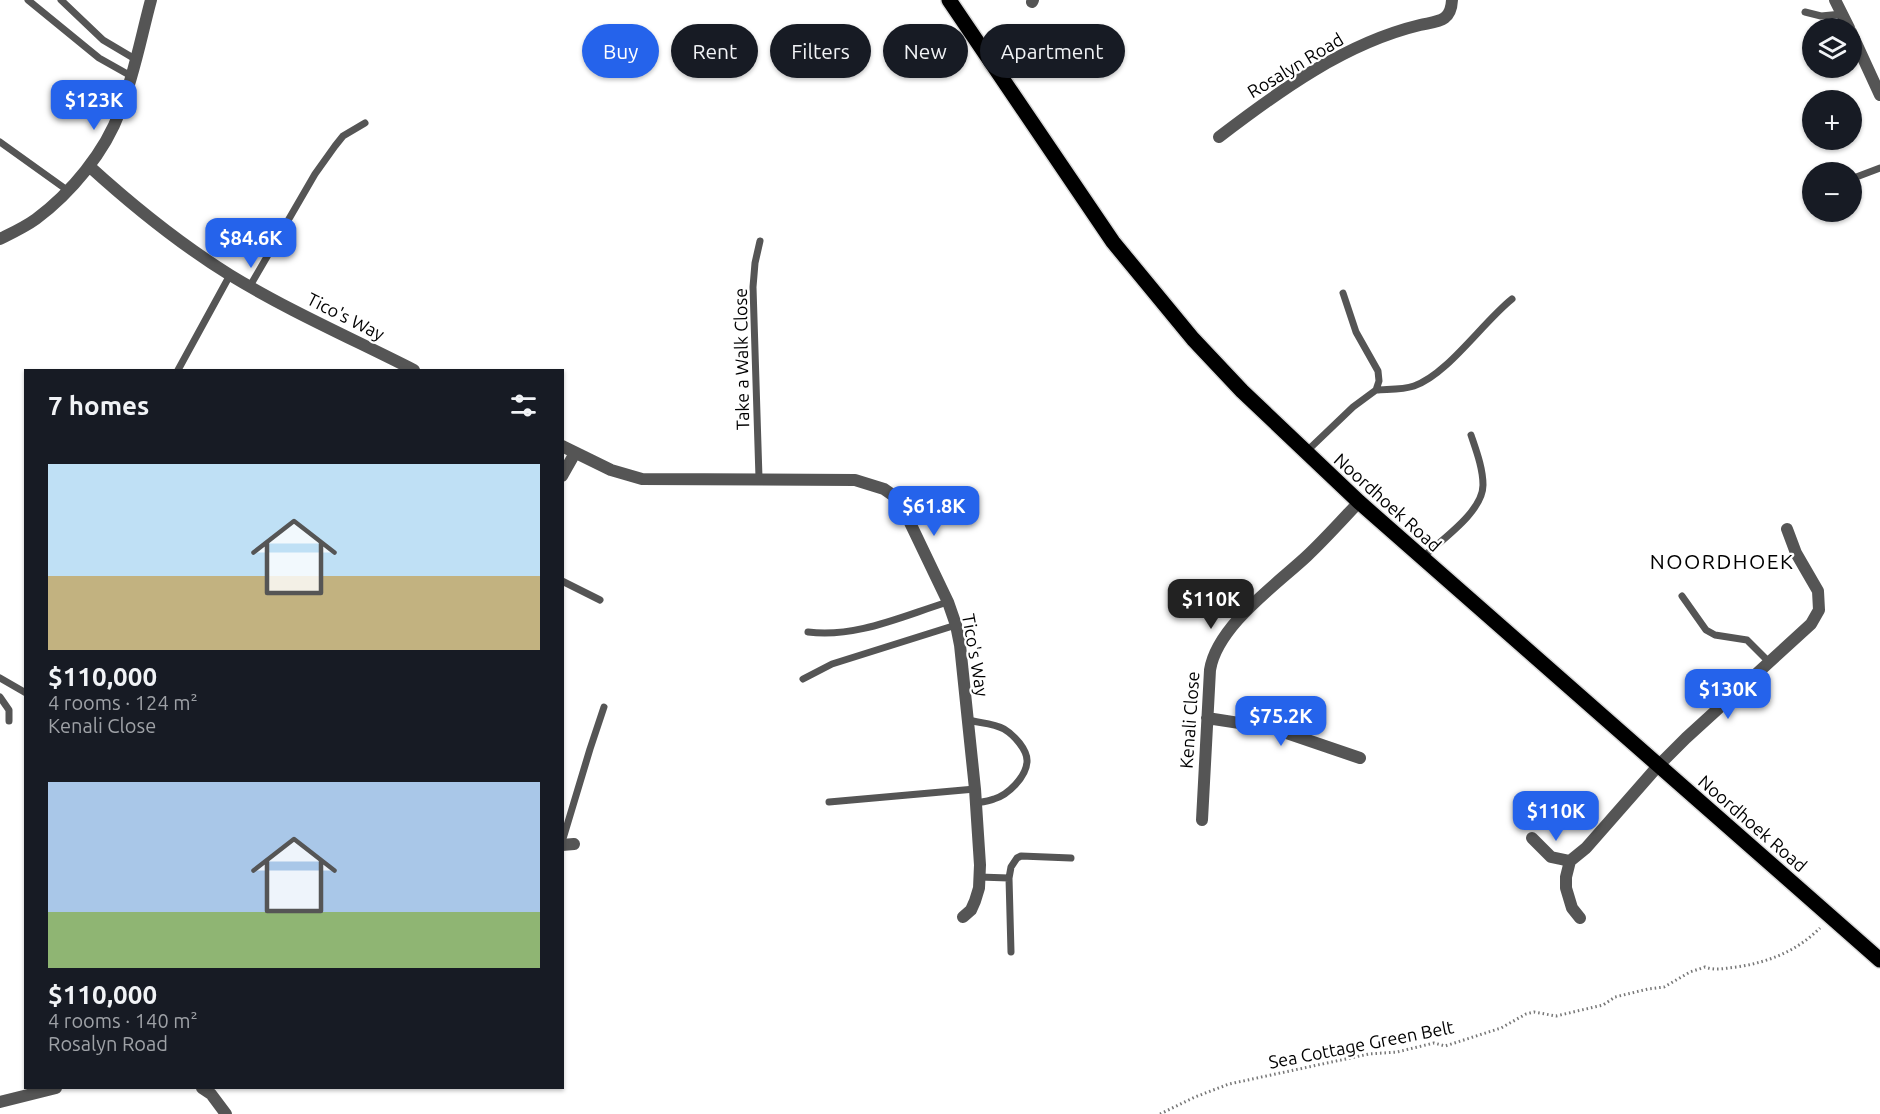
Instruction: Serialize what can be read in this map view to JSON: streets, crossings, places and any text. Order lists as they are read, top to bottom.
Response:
{
  "streets": {
    "main road": ["Noordhoek Road"],
    "street": ["Rosalyn Road", "Tico's Way", "Kenali Close"],
    "lane": ["Take a Walk Close"],
    "path": ["Sea Cottage Green Belt"]
  },
  "crossings": [
    ["Tico's Way", "Take a Walk Close"],
    ["Noordhoek Road", "Kenali Close"],
    ["Noordhoek Road", "Sea Cottage Green Belt"]
  ],
  "districts": ["NOORDHOEK"],
  "page": {
    "map_buttons": ["+", "−"],
    "chip": [
      "Buy",
      "Rent",
      "Filters",
      "New",
      "Apartment"
    ],
    "price": [
      "$123K",
      "$84.6K",
      "$61.8K",
      "$110K",
      "$130K",
      "$75.2K",
      "$110K"
    ],
    "heading": "7 homes",
    "list": [
      {
        "name": "$110,000",
        "note": "4 rooms · 124 m² · Kenali Close"
      },
      {
        "name": "$110,000",
        "note": "4 rooms · 140 m² · Rosalyn Road"
      }
    ]
  }
}
